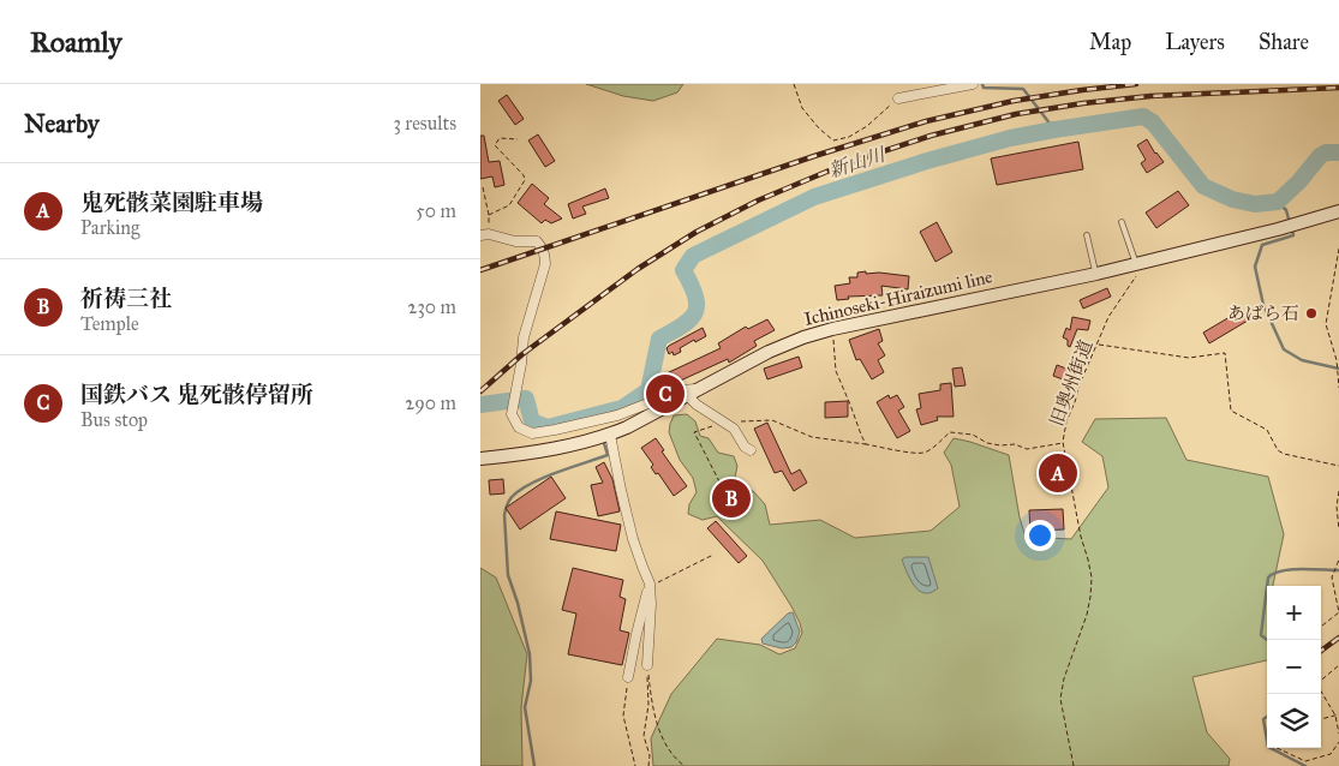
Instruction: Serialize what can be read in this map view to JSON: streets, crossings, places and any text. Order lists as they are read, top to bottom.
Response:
{
  "streets": {
    "main road": ["Ichinoseki-Hiraizumi line"],
    "path": ["旧奥州街道"]
  },
  "crossings": [
    ["Ichinoseki-Hiraizumi line", "旧奥州街道"]
  ],
  "water": ["新山川"],
  "places": ["あばら石"],
  "page": {
    "header": "Roamly",
    "nav": ["Map", "Layers", "Share"],
    "heading": ["Nearby", "3 results"],
    "list": [
      {
        "mark": "A",
        "name": "鬼死骸菜園駐車場",
        "note": "Parking",
        "value": "50 m"
      },
      {
        "mark": "B",
        "name": "祈祷三社",
        "note": "Temple",
        "value": "230 m"
      },
      {
        "mark": "C",
        "name": "国鉄バス 鬼死骸停留所",
        "note": "Bus stop",
        "value": "290 m"
      }
    ],
    "pins": ["C", "A", "B"],
    "map_buttons": ["+", "−"]
  }
}
